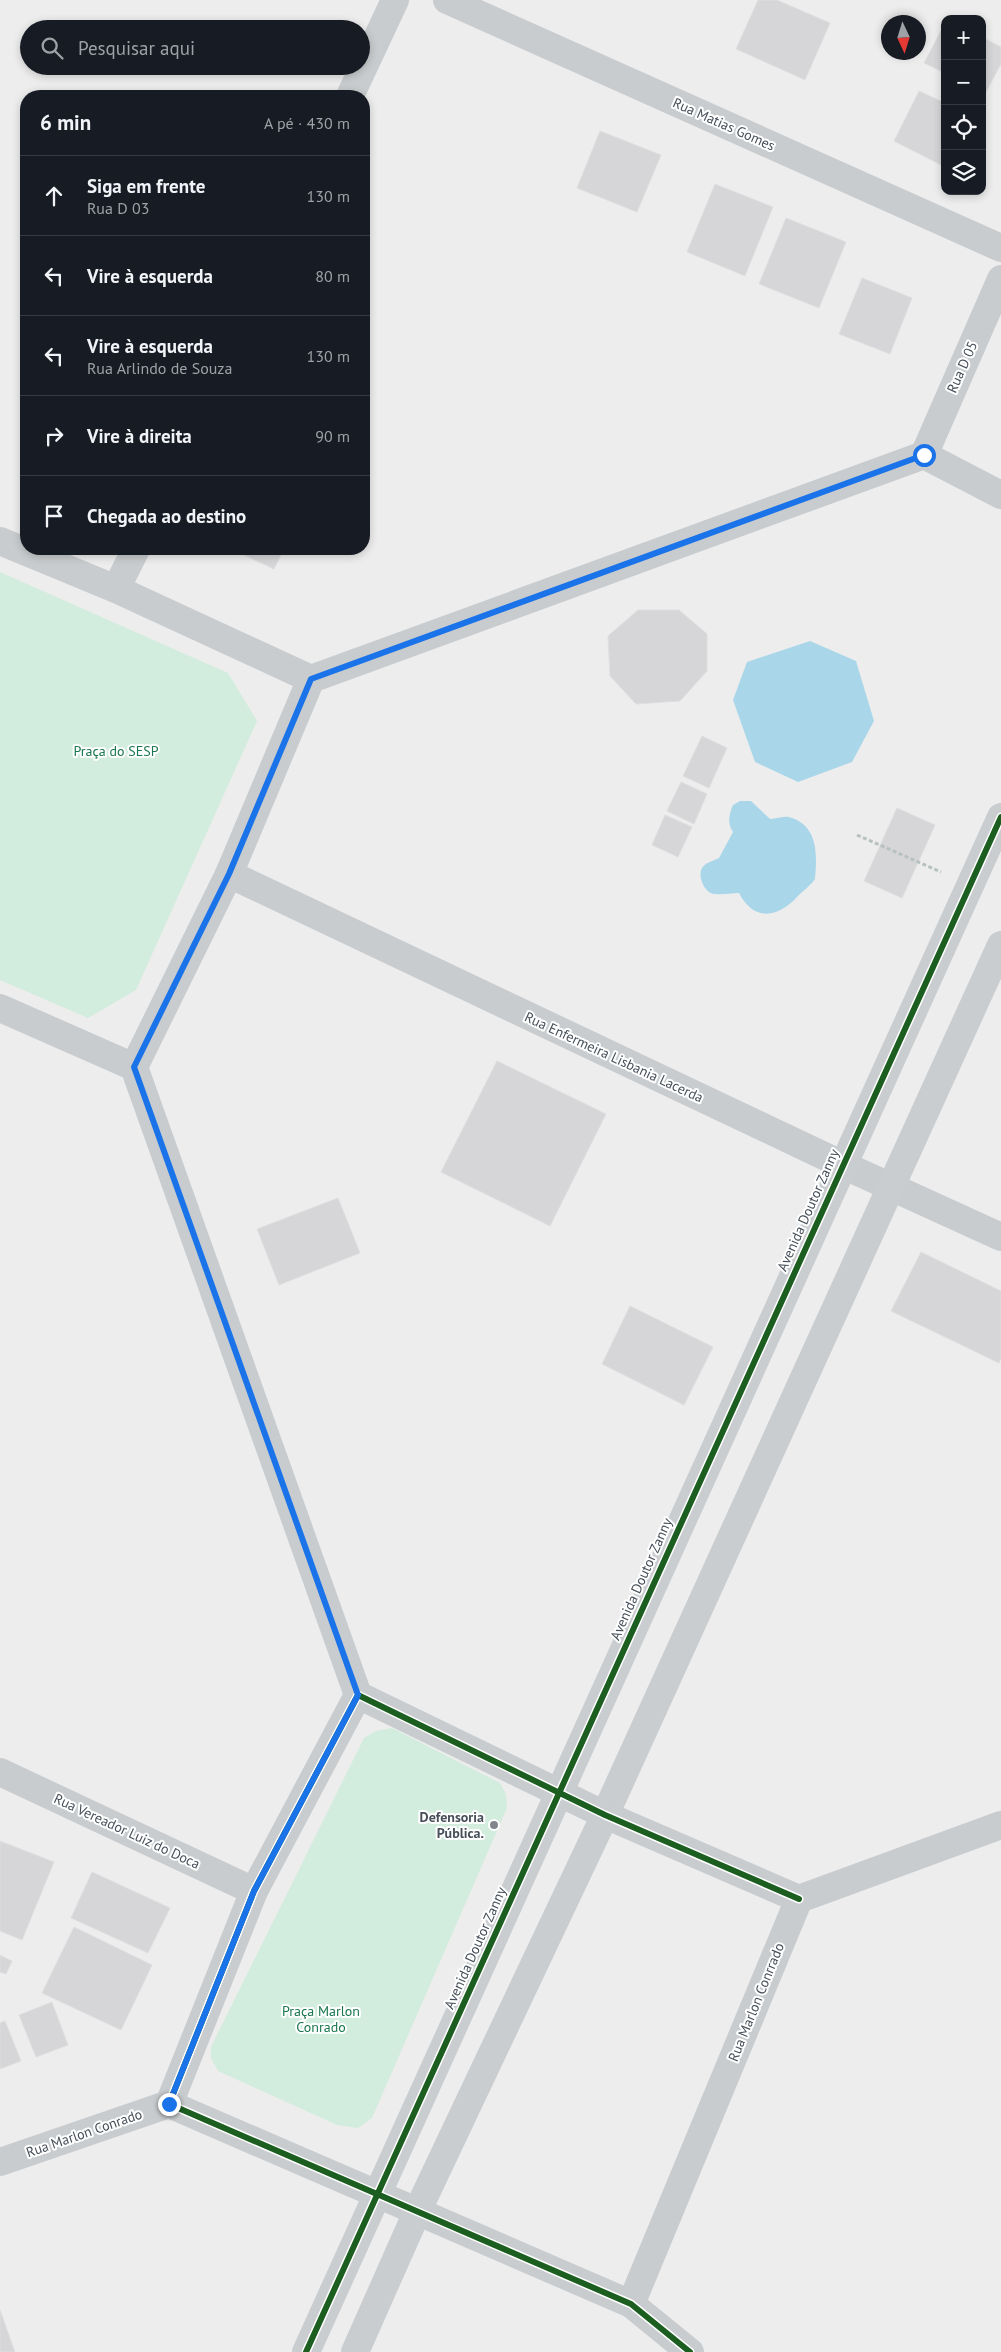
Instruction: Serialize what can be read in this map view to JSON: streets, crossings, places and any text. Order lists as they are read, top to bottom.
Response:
{
  "streets": {
    "street": [
      "Rua Matias Gomes",
      "Rua D 05",
      "Rua Enfermeira Lisbania Lacerda",
      "Avenida Doutor Zanny",
      "Rua Vereador Luiz do Doca",
      "Rua Marlon Conrrado",
      "Rua Marlon Conrado"
    ]
  },
  "crossings": [
    ["Rua Enfermeira Lisbania Lacerda", "Avenida Doutor Zanny"]
  ],
  "parks": ["Praça do SESP", "Praça Marlon Conrado"],
  "places": ["Defensoria Pública."],
  "north": "bottom",
  "page": {
    "map_buttons": ["+", "−"],
    "search": "Pesquisar aqui",
    "heading": ["6 min", "A pé · 430 m"],
    "list": [
      ["Siga em frente", "Rua D 03", "130 m"],
      ["Vire à esquerda", "80 m"],
      ["Vire à esquerda", "Rua Arlindo de Souza", "130 m"],
      ["Vire à direita", "90 m"],
      "Chegada ao destino"
    ]
  }
}
